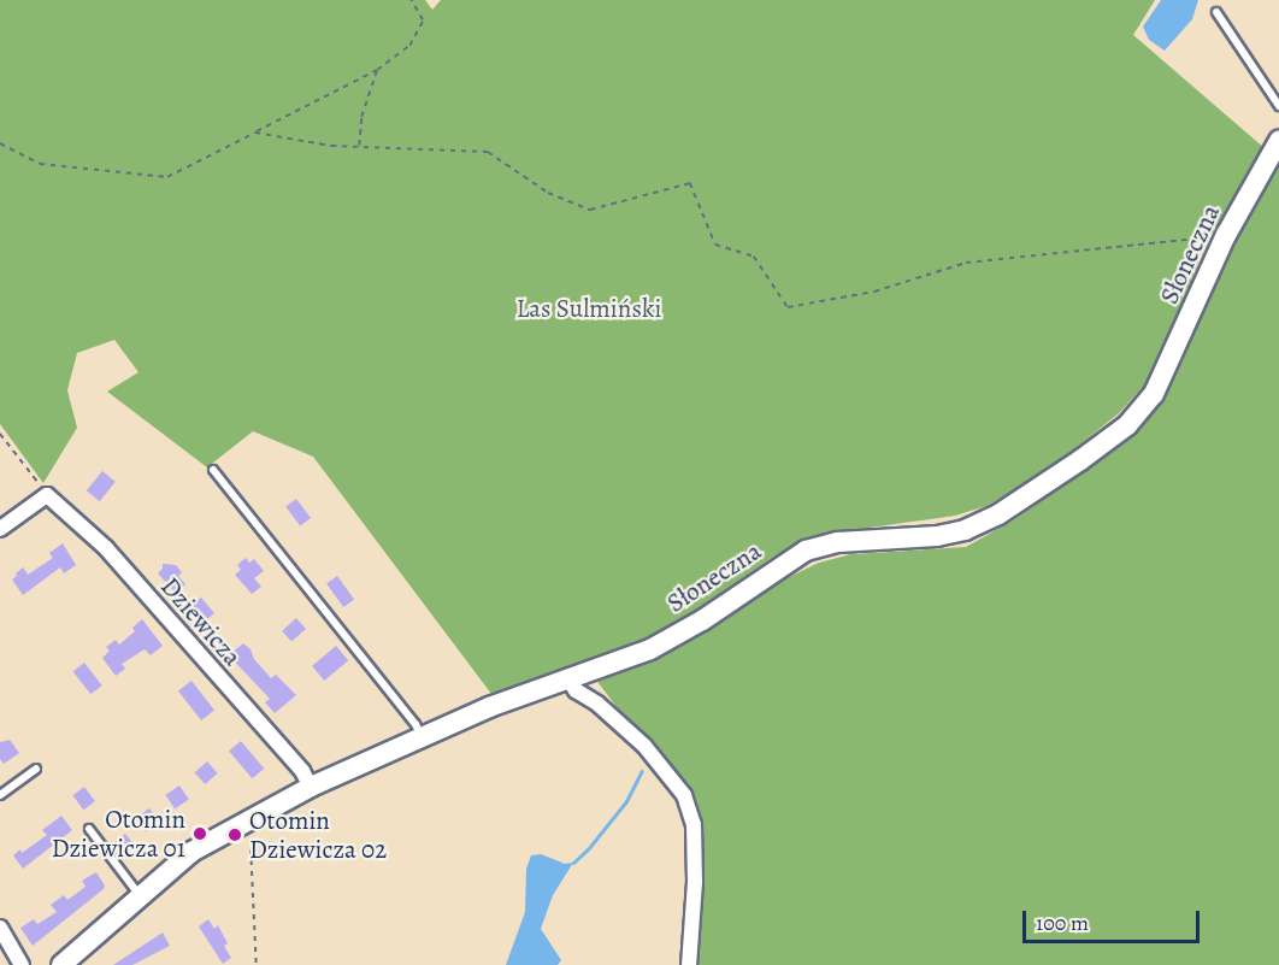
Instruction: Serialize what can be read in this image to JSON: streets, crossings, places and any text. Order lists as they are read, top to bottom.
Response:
{
  "streets": {
    "street": ["Słoneczna", "Dziewicza"]
  },
  "crossings": [
    ["Słoneczna", "Dziewicza"]
  ],
  "parks": ["Las Sulmiński"],
  "places": ["Otomin Dziewicza 01", "Otomin Dziewicza 02"],
  "scale_bar": "100 m"
}
